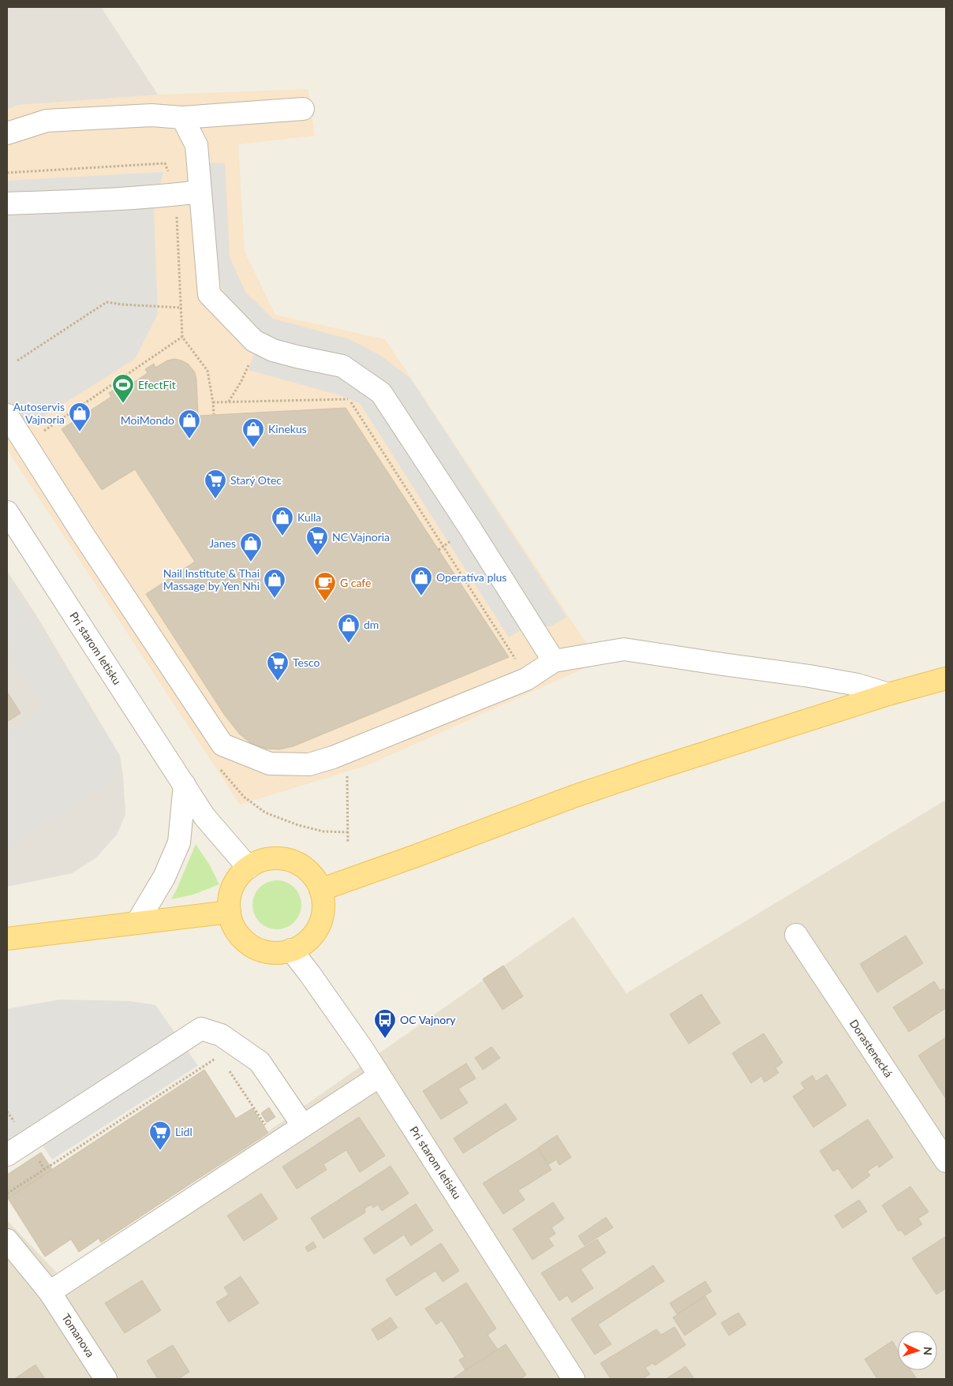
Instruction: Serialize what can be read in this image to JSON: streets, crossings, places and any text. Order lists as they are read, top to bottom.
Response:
{
  "streets": {
    "street": ["Pri starom letisku", "Dorastenecká", "Tomanova"]
  },
  "places": {
    "sports": ["EfectFit"],
    "shop": [
      "Autoservis Vajnoria",
      "MoiMondo",
      "Kinekus",
      "Kulla",
      "Janes",
      "Operatíva plus",
      "Nail Institute & Thai Massage by Yen Nhi",
      "dm"
    ],
    "supermarket": [
      "Starý Otec",
      "NC Vajnoria",
      "Tesco",
      "Lidl"
    ],
    "cafe": ["G cafe"],
    "bus stop": ["OC Vajnory"]
  },
  "north": "right"
}
